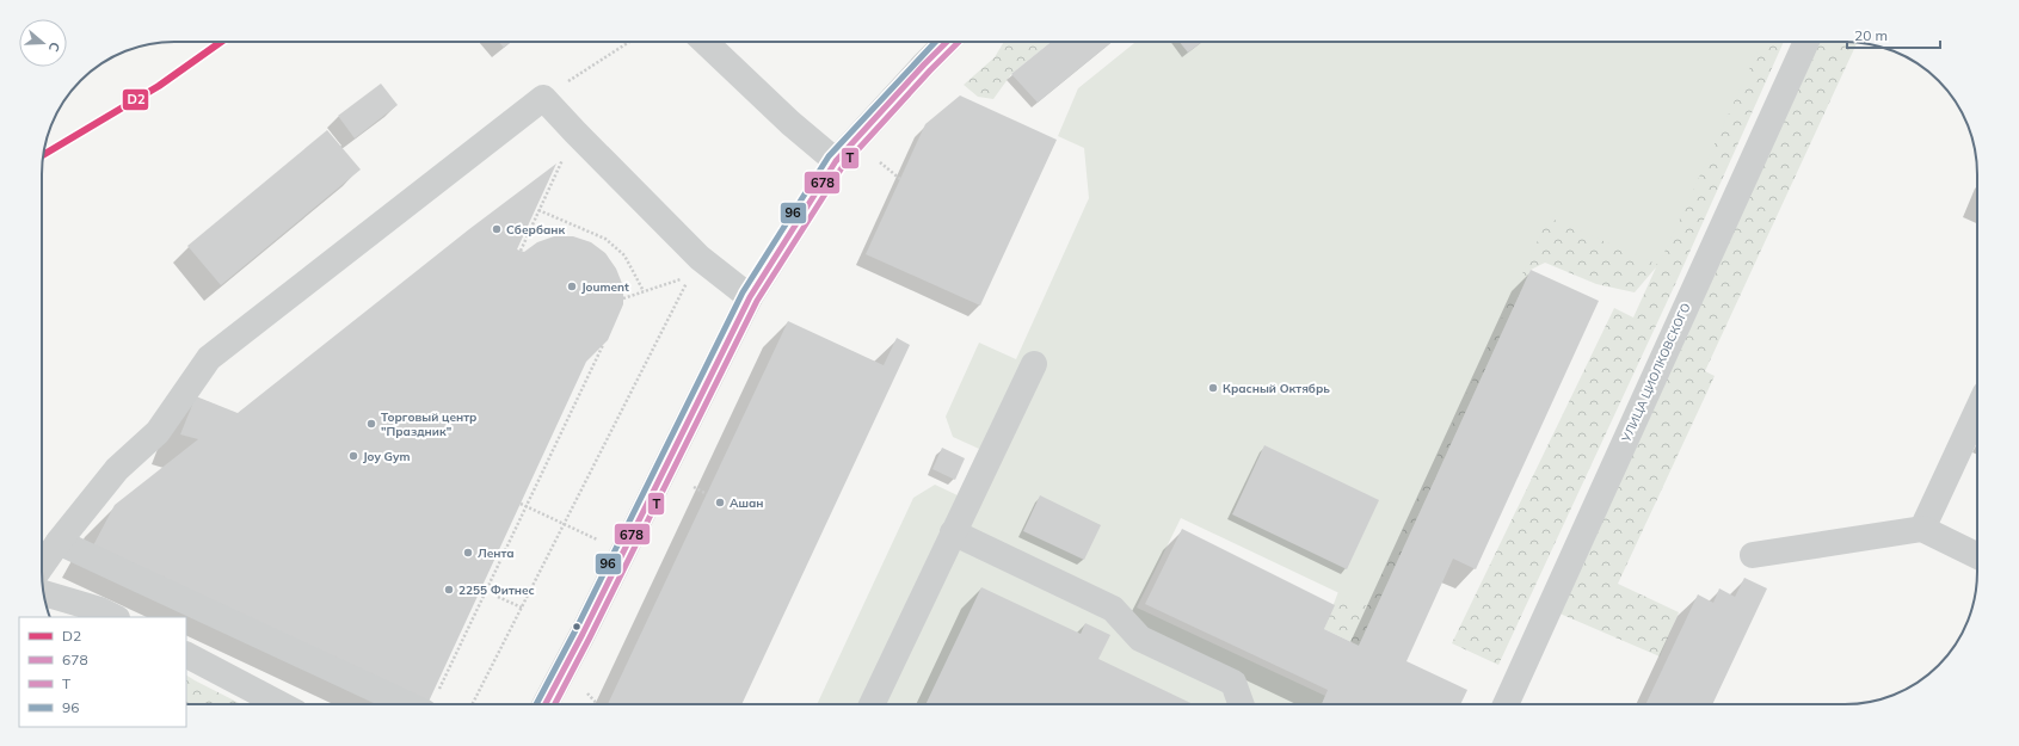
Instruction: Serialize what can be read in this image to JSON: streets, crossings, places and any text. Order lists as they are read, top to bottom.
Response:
{
  "streets": {
    "street": ["УЛИЦА ЦИОЛКОВСКОГО"]
  },
  "places": [
    "Сбербанк",
    "Joument",
    "Красный Октябрь",
    "Торговый центр \"Праздник\"",
    "Joy Gym",
    "Ашан",
    "Лента",
    "2255 Фитнес"
  ],
  "lines": [
    "transit line D2",
    "transit line 678",
    "transit line Т",
    "transit line 96"
  ],
  "legend": [
    "D2",
    "678",
    "Т",
    "96"
  ],
  "scale_bar": "20 m",
  "north": "right"
}
